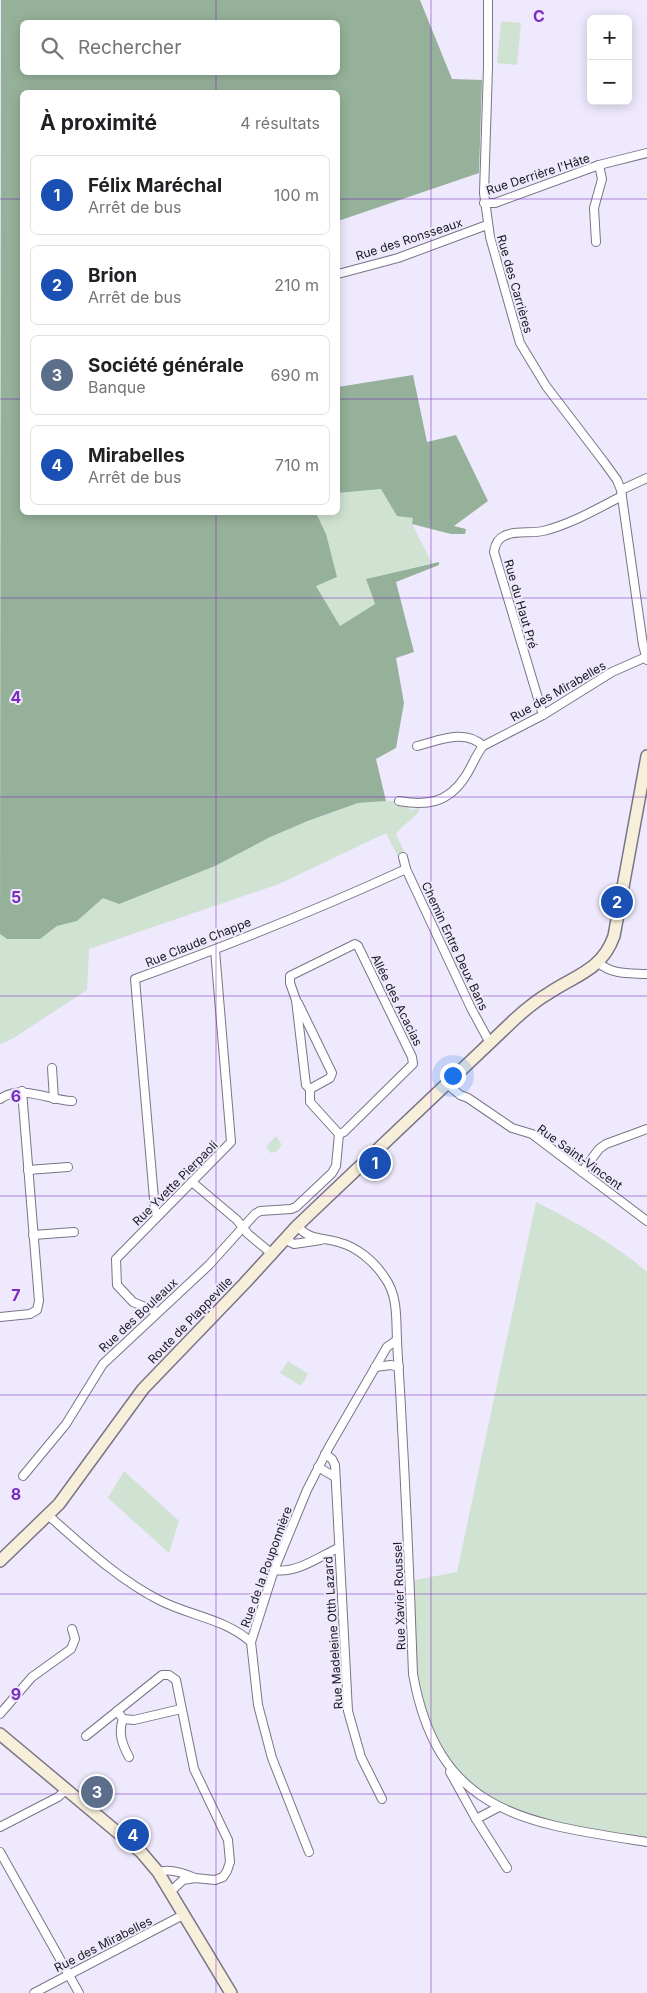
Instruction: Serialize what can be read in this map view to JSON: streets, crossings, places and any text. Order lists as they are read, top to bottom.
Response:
{
  "streets": {
    "street": [
      "Rue Derrière l'Hâte",
      "Rue des Ronsseaux",
      "Rue des Carrières",
      "Rue du Haut Pré",
      "Rue des Mirabelles",
      "Rue Claude Chappe",
      "Chemin Entre Deux Bans",
      "Allée des Acacias",
      "Rue Saint-Vincent",
      "Rue Yvette Pierpaoli",
      "Rue des Bouleaux",
      "Route de Plappeville",
      "Rue de la Pouponnière",
      "Rue Xavier Roussel",
      "Rue Madeleine Otth Lazard"
    ]
  },
  "crossings": [
    ["Rue Derrière l'Hâte", "Rue des Carrières"],
    ["Rue des Ronsseaux", "Rue des Carrières"],
    ["Rue des Carrières", "Rue du Haut Pré"],
    ["Rue des Carrières", "Rue des Mirabelles"],
    ["Rue du Haut Pré", "Rue des Mirabelles"],
    ["Rue Claude Chappe", "Chemin Entre Deux Bans"],
    ["Rue Claude Chappe", "Rue Yvette Pierpaoli"],
    ["Chemin Entre Deux Bans", "Route de Plappeville"],
    ["Rue Saint-Vincent", "Route de Plappeville"],
    ["Rue Yvette Pierpaoli", "Rue des Bouleaux"],
    ["Route de Plappeville", "Rue de la Pouponnière"],
    ["Route de Plappeville", "Rue Xavier Roussel"],
    ["Rue de la Pouponnière", "Rue Xavier Roussel"],
    ["Rue de la Pouponnière", "Rue Madeleine Otth Lazard"]
  ],
  "page": {
    "map_buttons": ["+", "−"],
    "search": "Rechercher",
    "heading": ["À proximité", "4 résultats"],
    "list": [
      {
        "mark": "1",
        "name": "Félix Maréchal",
        "note": "Arrêt de bus",
        "value": "100 m"
      },
      {
        "mark": "2",
        "name": "Brion",
        "note": "Arrêt de bus",
        "value": "210 m"
      },
      {
        "mark": "3",
        "name": "Société générale",
        "note": "Banque",
        "value": "690 m"
      },
      {
        "mark": "4",
        "name": "Mirabelles",
        "note": "Arrêt de bus",
        "value": "710 m"
      }
    ],
    "pins": [
      "2",
      "1",
      "3",
      "4"
    ]
  },
  "grid": {
    "columns": ["C"],
    "rows": [
      "4",
      "5",
      "6",
      "7",
      "8",
      "9"
    ]
  }
}
